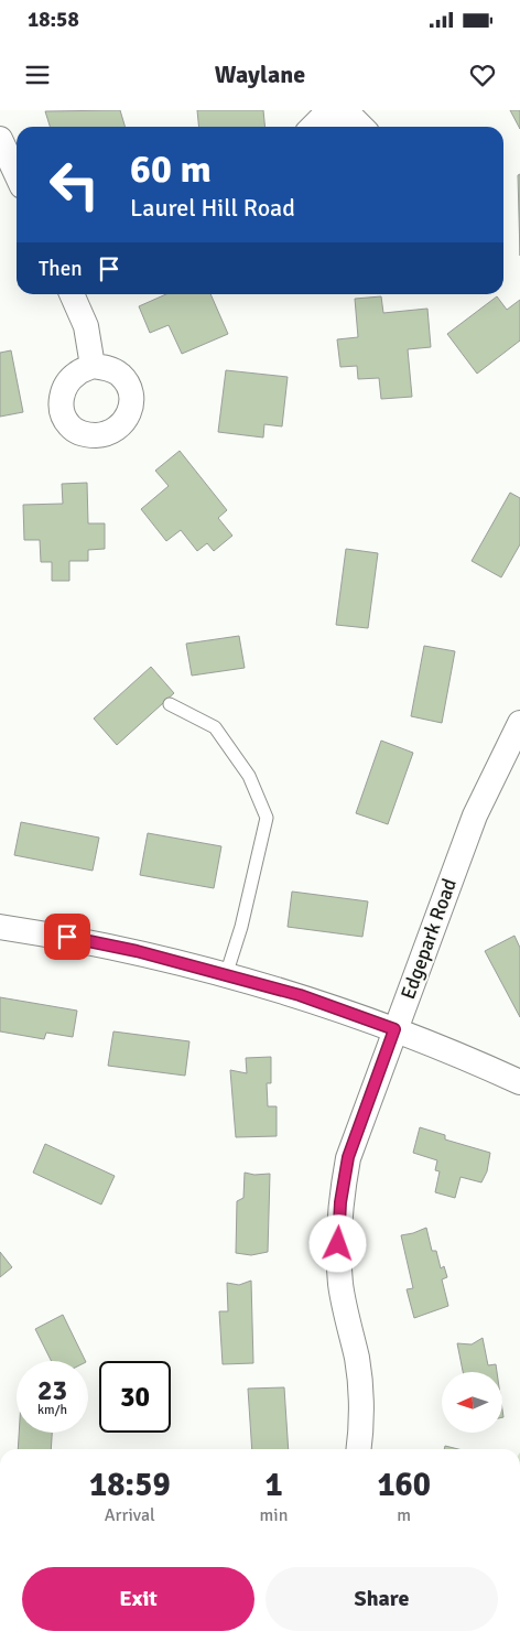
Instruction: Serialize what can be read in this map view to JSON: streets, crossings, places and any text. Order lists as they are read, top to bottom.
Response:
{
  "streets": {
    "street": ["Edgepark Road"]
  },
  "north": "left",
  "page": {
    "status": "18:58",
    "header": "Waylane",
    "turn": ["60 m", "Laurel Hill Road"],
    "then": "Then",
    "speed": "23 km/h",
    "limit": "30",
    "eta": [
      "18:59",
      "Arrival",
      "1",
      "min",
      "160",
      "m"
    ],
    "buttons": ["Exit", "Share"]
  }
}
